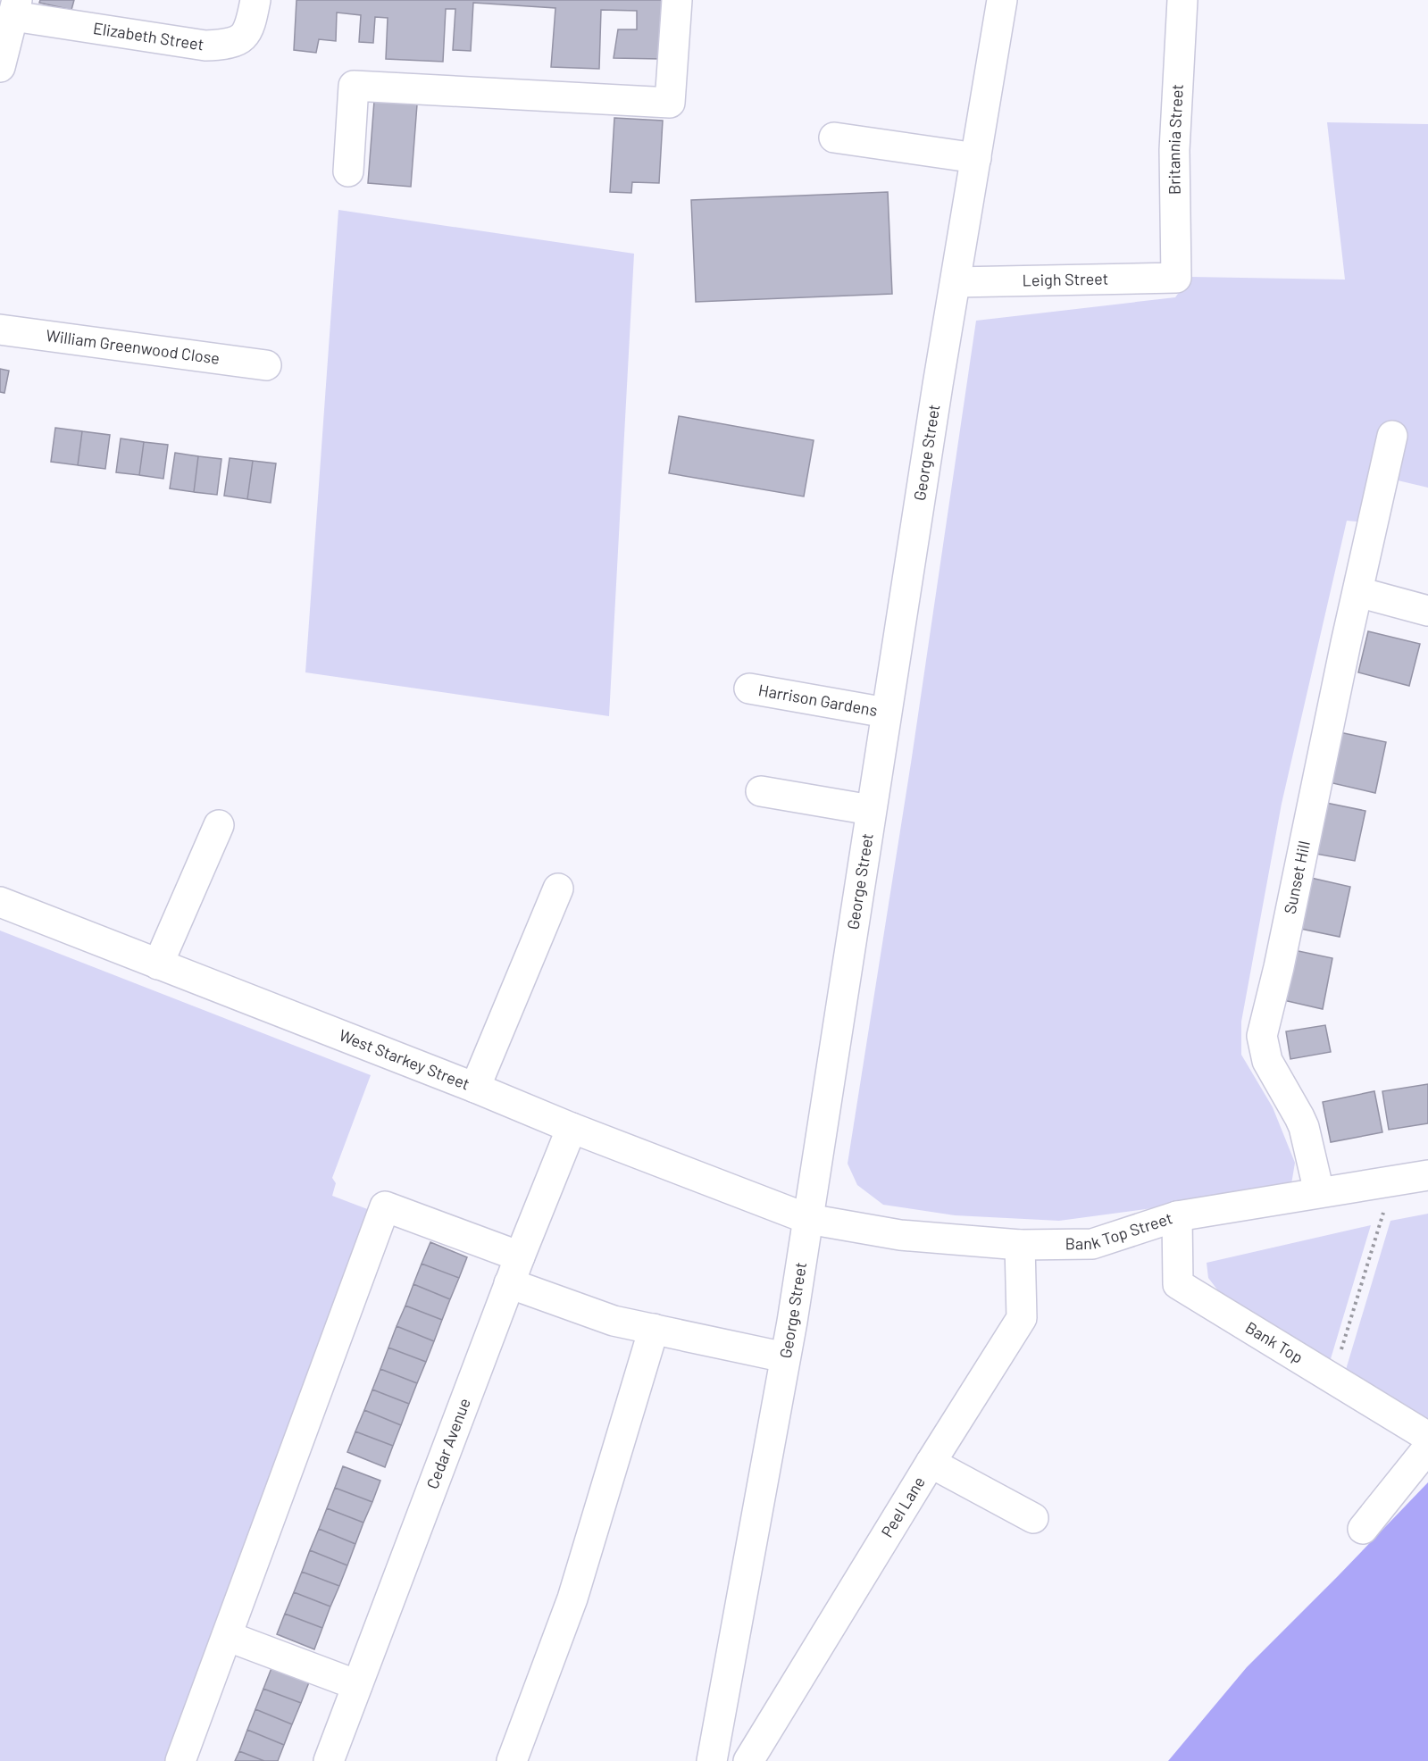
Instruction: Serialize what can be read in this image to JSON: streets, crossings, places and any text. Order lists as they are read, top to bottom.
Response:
{
  "streets": {
    "street": [
      "Elizabeth Street",
      "Britannia Street",
      "Leigh Street",
      "William Greenwood Close",
      "George Street",
      "Harrison Gardens",
      "Sunset Hill",
      "West Starkey Street",
      "Bank Top Street",
      "Bank Top",
      "Cedar Avenue",
      "Peel Lane"
    ]
  },
  "crossings": [
    ["Britannia Street", "Leigh Street"],
    ["Leigh Street", "George Street"],
    ["George Street", "Harrison Gardens"],
    ["George Street", "West Starkey Street"],
    ["George Street", "Bank Top Street"],
    ["Sunset Hill", "Bank Top Street"],
    ["West Starkey Street", "Bank Top Street"],
    ["West Starkey Street", "Cedar Avenue"],
    ["Bank Top Street", "Bank Top"],
    ["Bank Top Street", "Peel Lane"]
  ]
}
